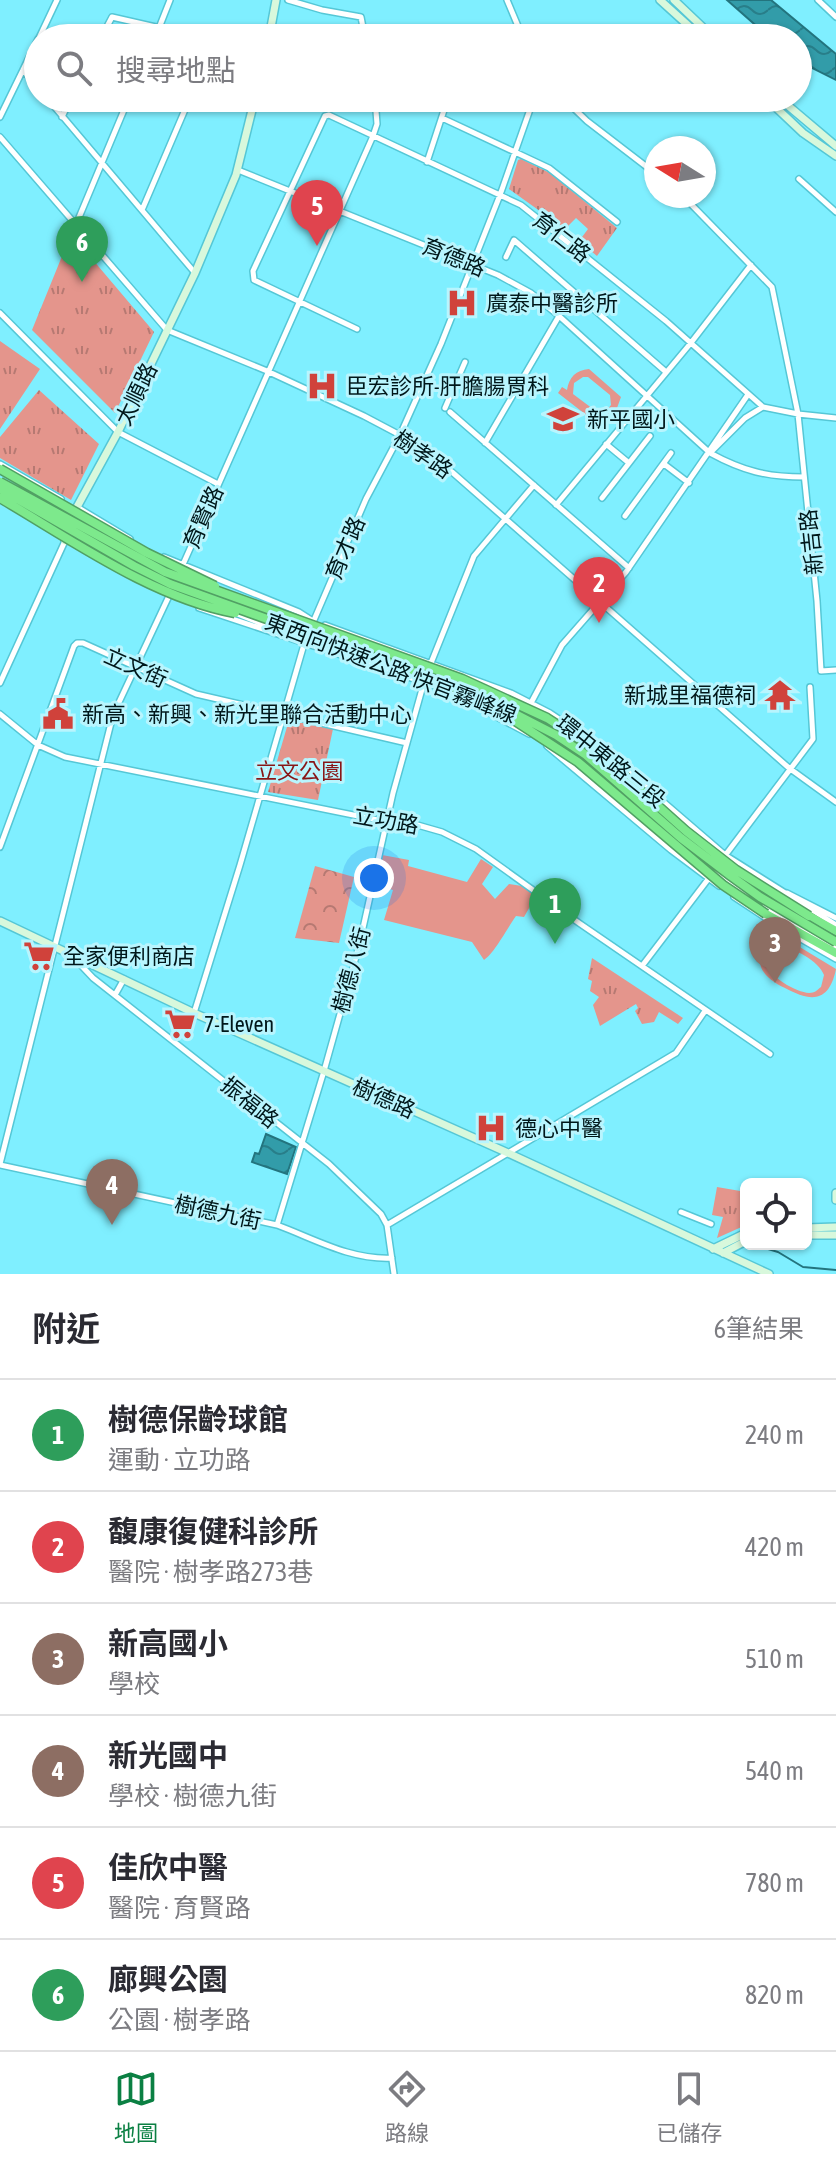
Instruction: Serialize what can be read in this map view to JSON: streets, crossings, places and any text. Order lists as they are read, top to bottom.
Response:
{
  "streets": {
    "highway": ["東西向快速公路 快官霧峰線"],
    "street": [
      "育仁路",
      "育德路",
      "太順路",
      "樹孝路",
      "育賢路",
      "新吉路",
      "育才路",
      "立文街",
      "環中東路三段",
      "立功路",
      "樹德八街",
      "樹德路",
      "振福路",
      "樹德九街"
    ]
  },
  "crossings": [
    ["育仁路", "育德路"],
    ["育仁路", "育賢路"],
    ["育仁路", "育才路"],
    ["育德路", "太順路"],
    ["育德路", "育賢路"],
    ["育德路", "新吉路"],
    ["育德路", "育才路"],
    ["太順路", "樹孝路"],
    ["太順路", "環中東路三段"],
    ["樹孝路", "育賢路"],
    ["樹孝路", "育才路"],
    ["育賢路", "立文街"],
    ["育賢路", "環中東路三段"],
    ["育賢路", "立功路"],
    ["育賢路", "樹德路"],
    ["育賢路", "樹德九街"],
    ["育才路", "立文街"],
    ["育才路", "環中東路三段"],
    ["育才路", "立功路"],
    ["育才路", "樹德路"],
    ["立文街", "立功路"],
    ["立文街", "樹德八街"],
    ["東西向快速公路 快官霧峰線", "環中東路三段"],
    ["環中東路三段", "樹德八街"],
    ["立功路", "樹德八街"],
    ["樹德八街", "樹德路"],
    ["樹德八街", "樹德九街"],
    ["樹德路", "振福路"],
    ["樹德路", "樹德九街"],
    ["振福路", "樹德九街"]
  ],
  "parks": ["立文公園"],
  "places": {
    "hospital": ["廣泰中醫診所", "臣宏診所-肝膽腸胃科", "德心中醫"],
    "school or university": ["新平國小"],
    "temple": ["新城里福德祠"],
    "public building": ["新高、新興、新光里聯合活動中心"],
    "supermarket": ["全家便利商店", "7-Eleven"]
  },
  "north": "left",
  "page": {
    "search": "搜尋地點",
    "pins": [
      "5",
      "6",
      "2",
      "1",
      "3",
      "4"
    ],
    "heading": ["附近", "6筆結果"],
    "list": [
      {
        "mark": "1",
        "name": "樹德保齡球館",
        "note": "運動 · 立功路",
        "value": "240 m"
      },
      {
        "mark": "2",
        "name": "馥康復健科診所",
        "note": "醫院 · 樹孝路273巷",
        "value": "420 m"
      },
      {
        "mark": "3",
        "name": "新高國小",
        "note": "學校",
        "value": "510 m"
      },
      {
        "mark": "4",
        "name": "新光國中",
        "note": "學校 · 樹德九街",
        "value": "540 m"
      },
      {
        "mark": "5",
        "name": "佳欣中醫",
        "note": "醫院 · 育賢路",
        "value": "780 m"
      },
      {
        "mark": "6",
        "name": "廊興公園",
        "note": "公園 · 樹孝路",
        "value": "820 m"
      }
    ],
    "nav": ["地圖", "路線", "已儲存"]
  }
}
